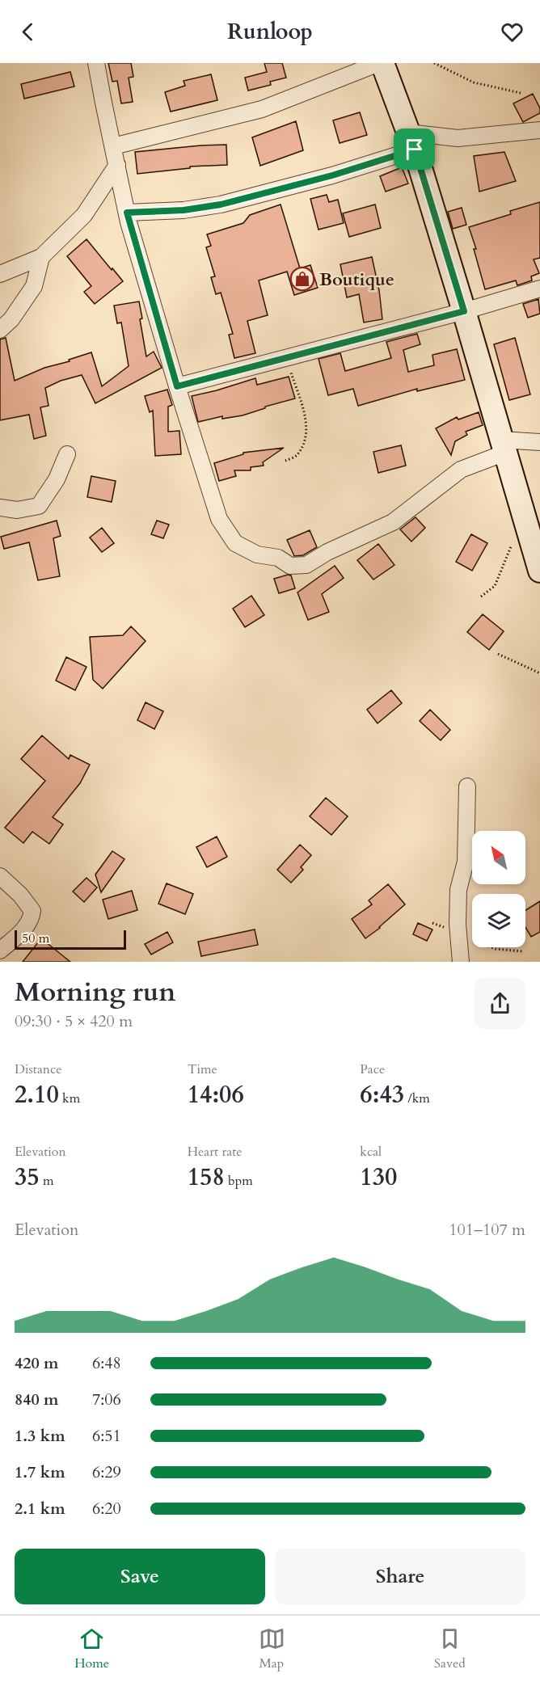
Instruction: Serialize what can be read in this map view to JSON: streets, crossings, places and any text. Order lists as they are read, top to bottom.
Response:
{
  "places": {
    "shop": ["Boutique"]
  },
  "scale_bar": "50 m",
  "north": "top left",
  "page": {
    "header": "Runloop",
    "scale": "50 m",
    "heading": ["Morning run", "09:30 · 5 × 420 m"],
    "stats": [
      ["Distance", "2.10 km"],
      ["Time", "14:06"],
      ["Pace", "6:43 /km"],
      ["Elevation", "35 m"],
      ["Heart rate", "158 bpm"],
      ["kcal", "130"]
    ],
    "chart": ["Elevation", "101–107 m"],
    "list": [
      {
        "name": "420 m",
        "note": "6:48"
      },
      {
        "name": "840 m",
        "note": "7:06"
      },
      {
        "name": "1.3 km",
        "note": "6:51"
      },
      {
        "name": "1.7 km",
        "note": "6:29"
      },
      {
        "name": "2.1 km",
        "note": "6:20"
      }
    ],
    "buttons": ["Save", "Share"],
    "tabs": ["Home", "Map", "Saved"]
  }
}
